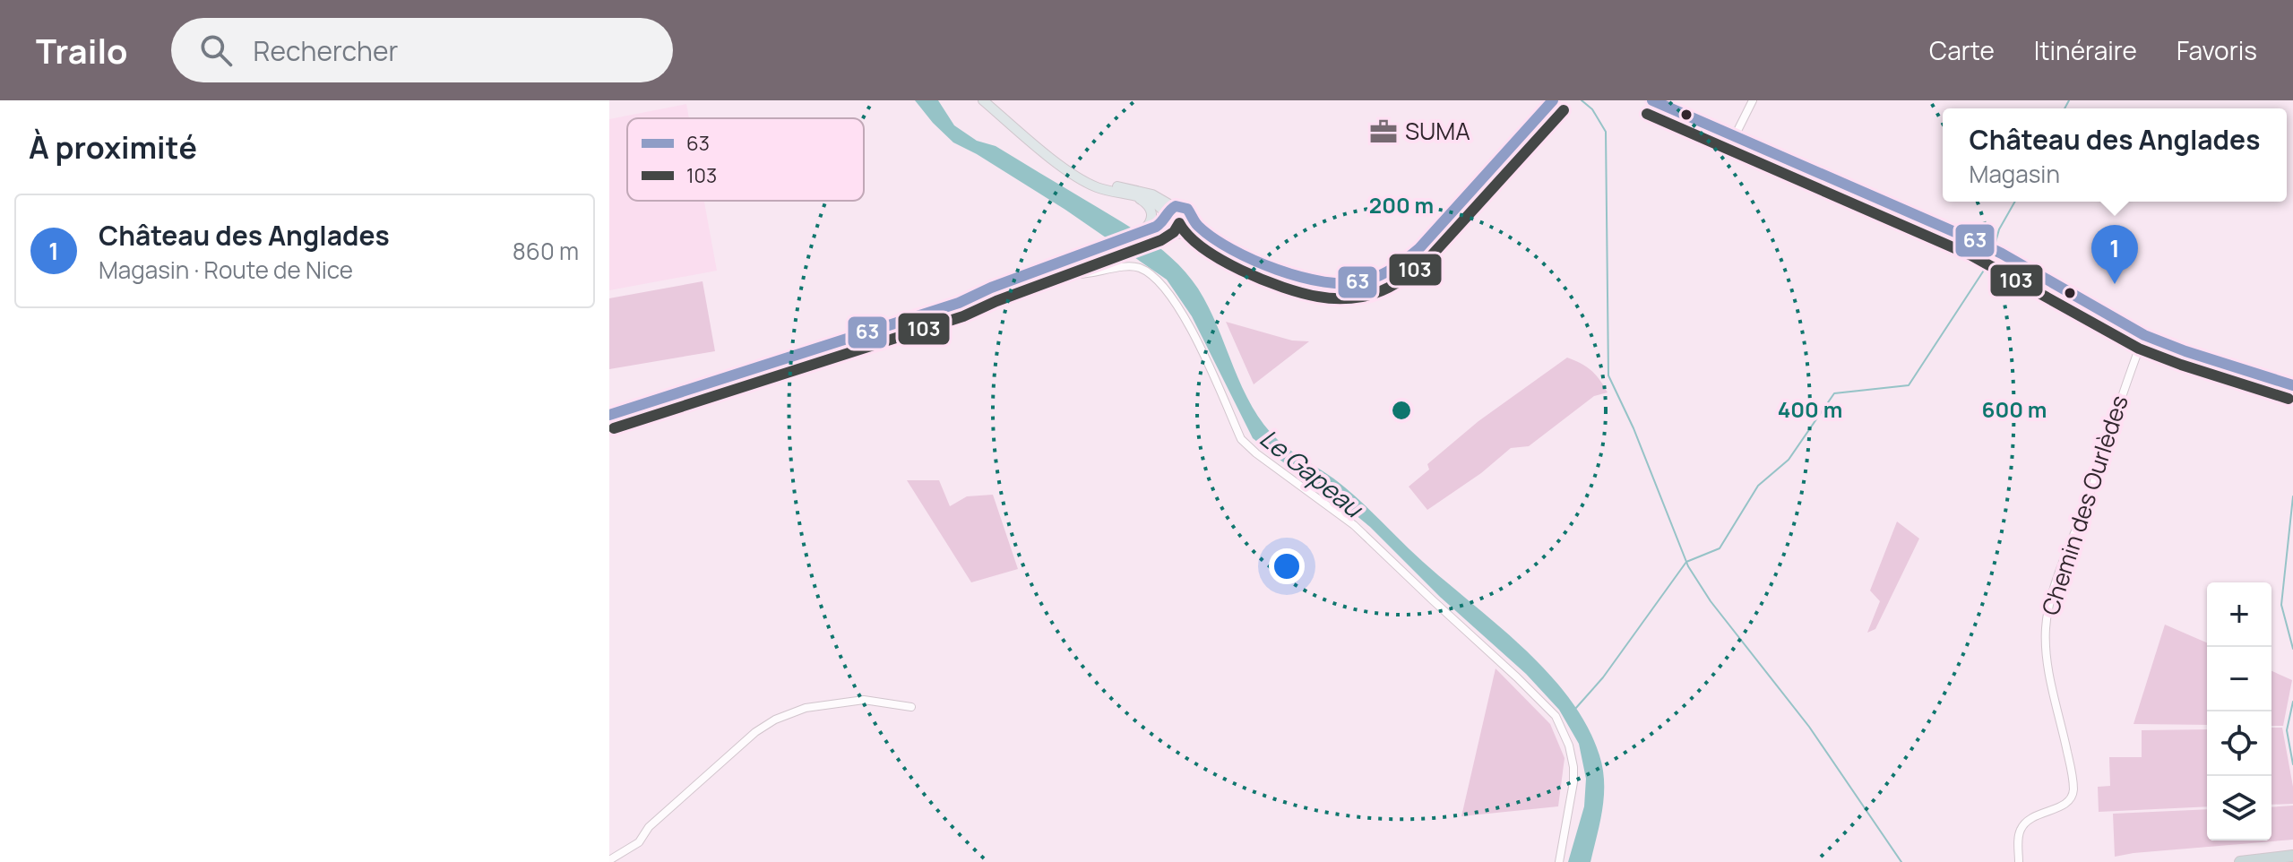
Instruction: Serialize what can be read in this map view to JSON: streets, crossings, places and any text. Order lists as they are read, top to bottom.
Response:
{
  "streets": {
    "street": ["Chemin des Ourlèdes"]
  },
  "water": ["Le Gapeau"],
  "places": {
    "office": ["SUMA"]
  },
  "lines": ["transit line 63", "transit line 103"],
  "legend": ["63", "103"],
  "page": {
    "header": "Trailo",
    "search": "Rechercher",
    "nav": ["Carte", "Itinéraire", "Favoris"],
    "heading": "À proximité",
    "popup": ["Château des Anglades", "Magasin"],
    "list": [
      {
        "mark": "1",
        "name": "Château des Anglades",
        "note": "Magasin · Route de Nice",
        "value": "860 m"
      }
    ],
    "pins": "1",
    "map_buttons": ["+", "−"]
  },
  "rings": ["200 m", "400 m", "600 m"]
}
